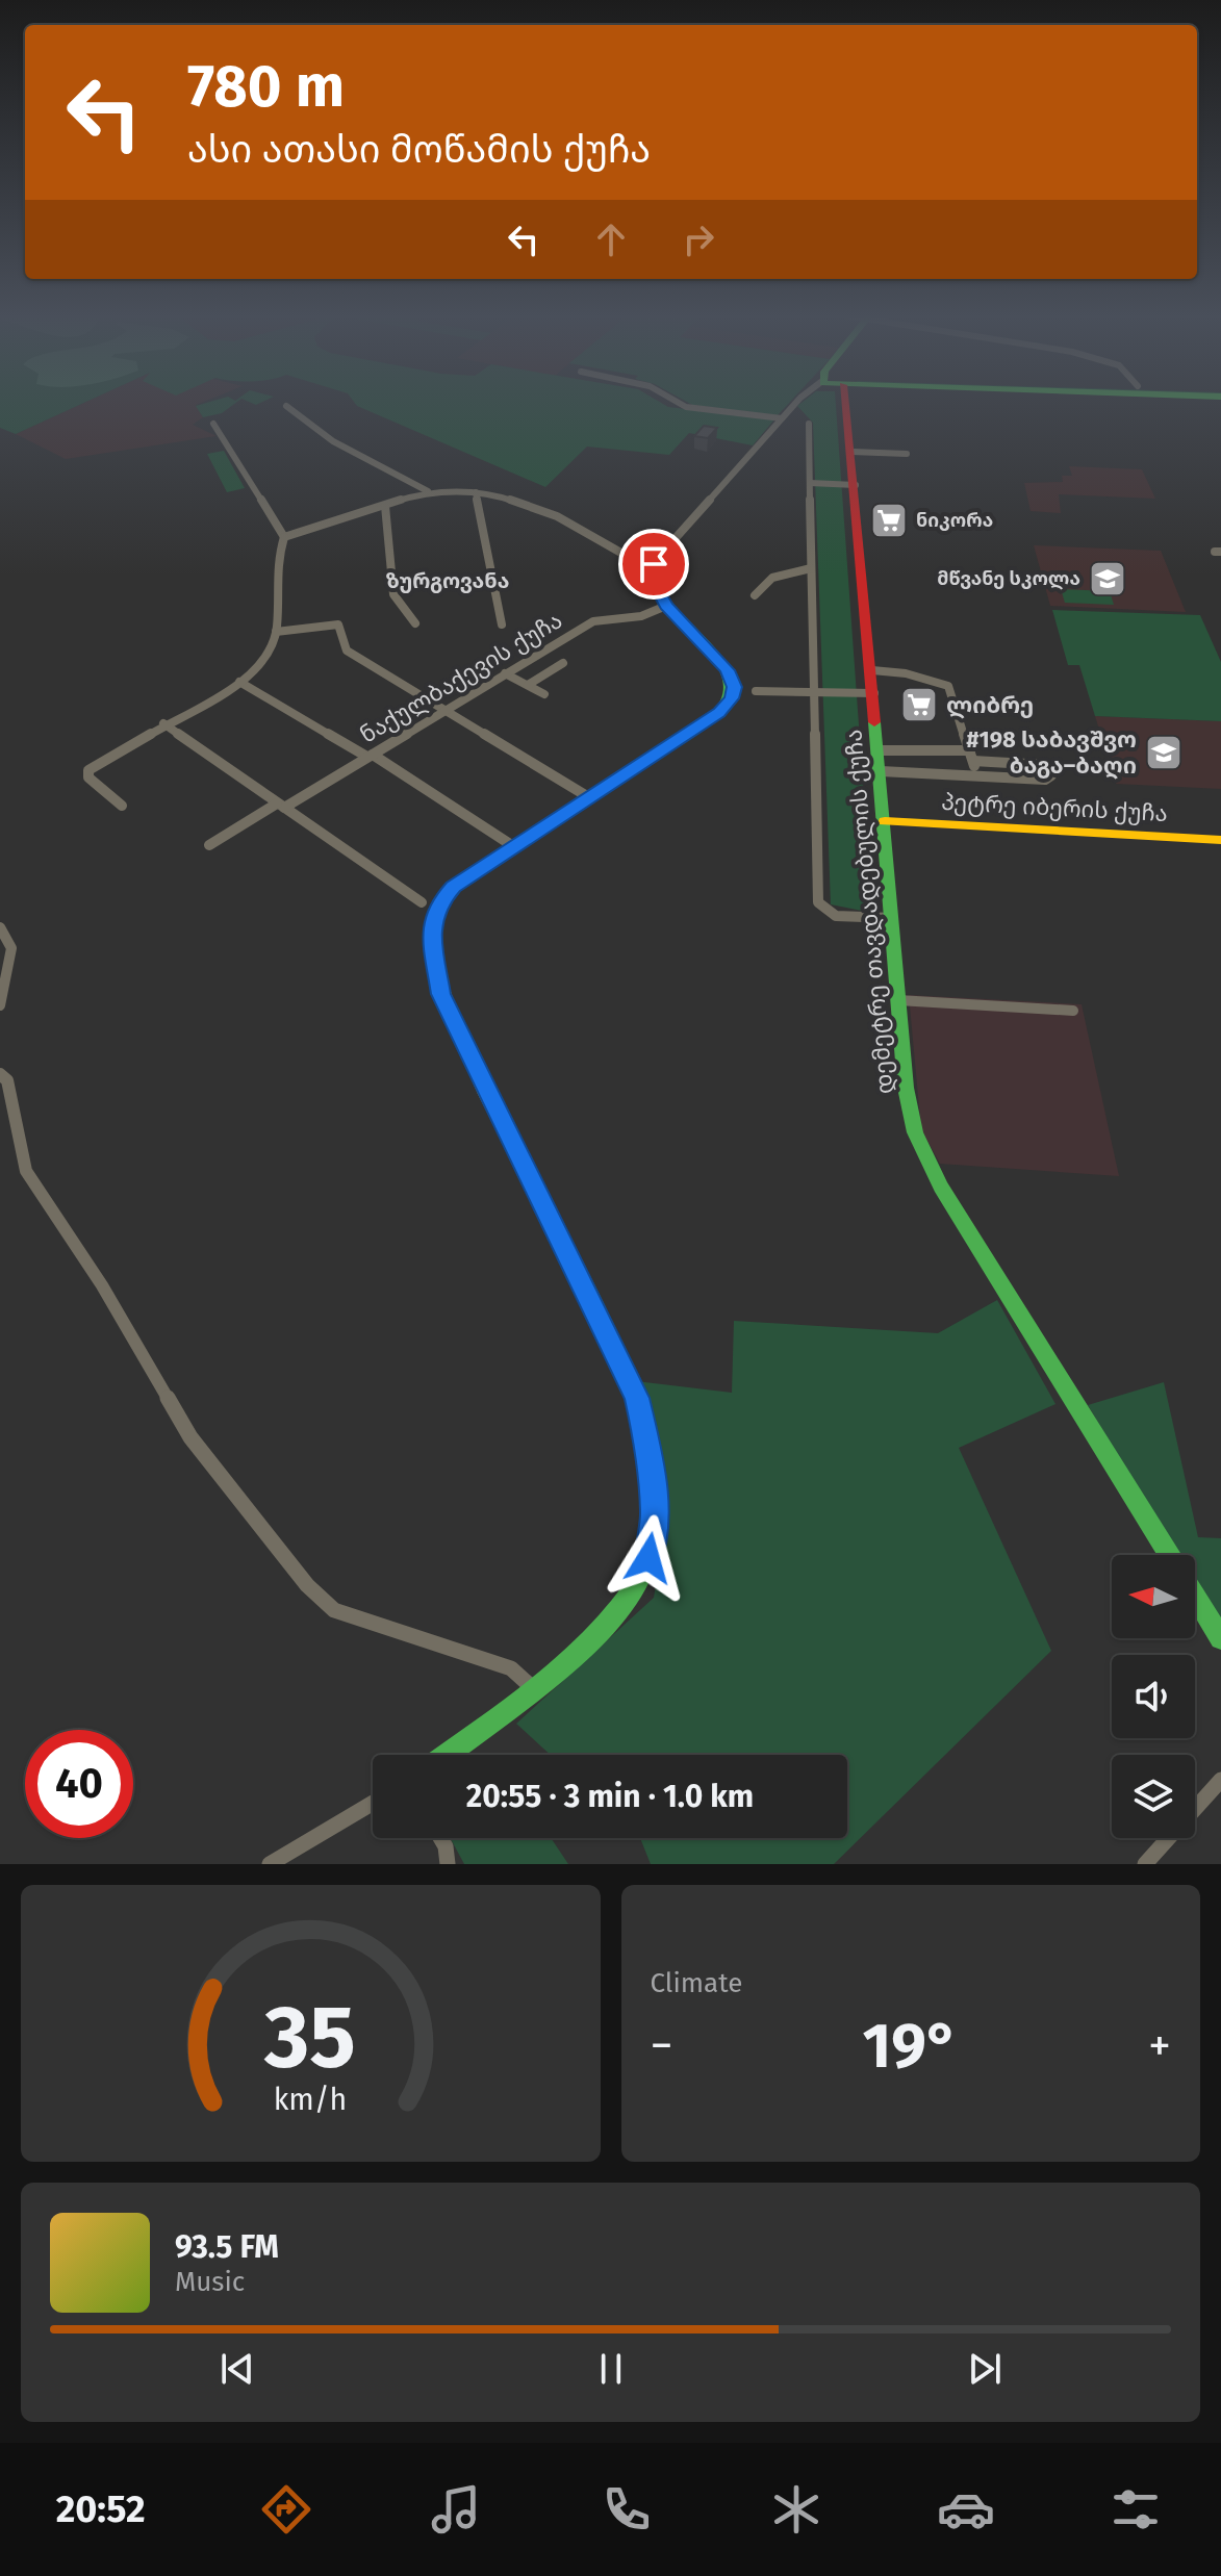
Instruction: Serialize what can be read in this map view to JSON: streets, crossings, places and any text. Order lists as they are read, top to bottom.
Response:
{
  "streets": {
    "main road": ["პეტრე იბერის ქუჩა", "დემეტრე თავდადებულის ქუჩა"],
    "street": ["ნაქულბაქევის ქუჩა"]
  },
  "crossings": [
    ["პეტრე იბერის ქუჩა", "დემეტრე თავდადებულის ქუჩა"]
  ],
  "districts": ["ზურგოვანა"],
  "places": {
    "supermarket": ["ნიკორა", "ლიბრე"],
    "school or university": ["მწვანე სკოლა", "#198 საბავშვო ბაგა–ბაღი"]
  },
  "north": "left",
  "page": {
    "turn": ["780 m", "ასი ათასი მოწამის ქუჩა"],
    "limit": "40",
    "trip": "20:55 · 3 min · 1.0 km",
    "tile": "Climate",
    "heat": ["−", "19°", "+"],
    "song": ["93.5 FM", "Music"],
    "tabs": "20:52",
    "gauge": ["35", "km/h"]
  }
}
